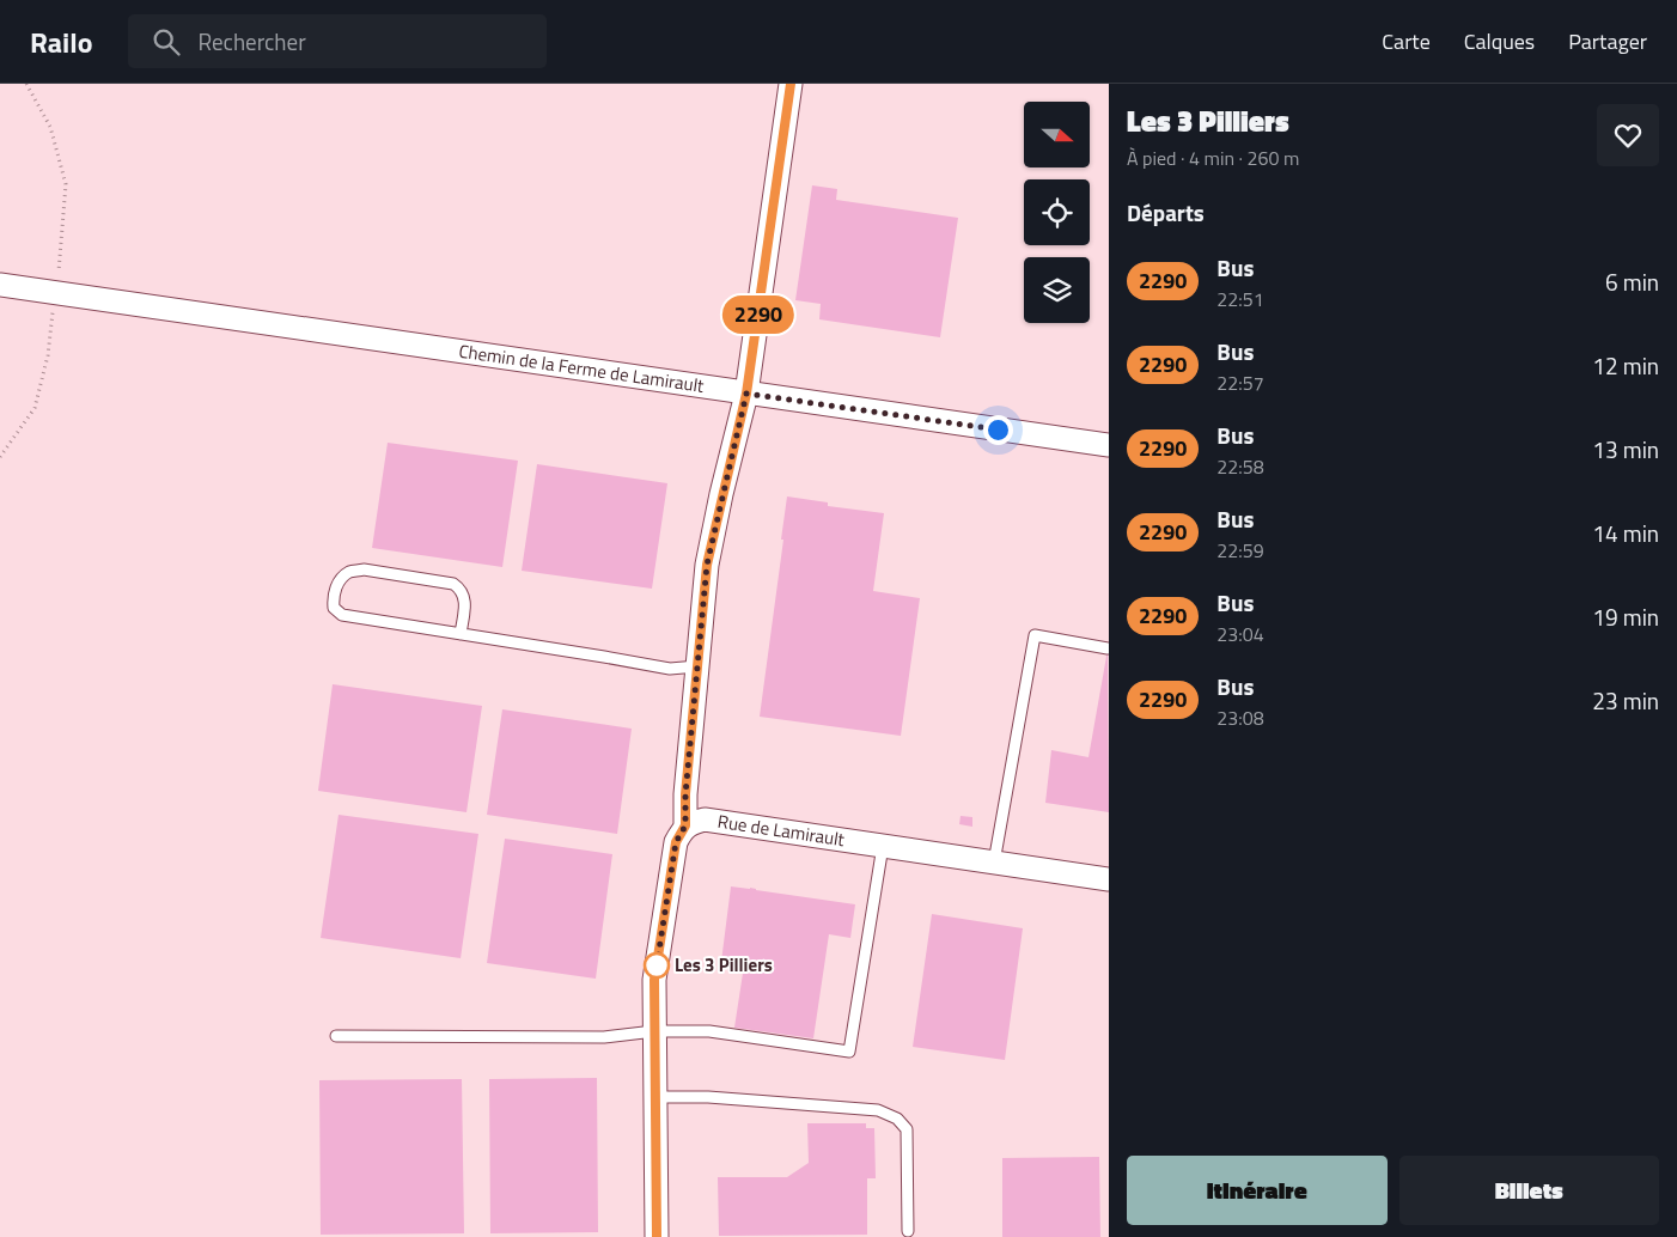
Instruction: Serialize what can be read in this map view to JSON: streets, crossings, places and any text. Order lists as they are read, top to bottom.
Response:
{
  "streets": {
    "street": ["Chemin de la Ferme de Lamirault", "Rue de Lamirault"]
  },
  "places": ["Les 3 Pilliers"],
  "lines": ["bus line 2290"],
  "north": "right",
  "page": {
    "header": "Railo",
    "search": "Rechercher",
    "nav": ["Carte", "Calques", "Partager"],
    "on_map": "2290",
    "heading": [
      ["Les 3 Pilliers", "À pied · 4 min · 260 m"],
      "Départs"
    ],
    "list": [
      {
        "mark": "2290",
        "name": "Bus",
        "note": "22:51",
        "value": "6 min"
      },
      {
        "mark": "2290",
        "name": "Bus",
        "note": "22:57",
        "value": "12 min"
      },
      {
        "mark": "2290",
        "name": "Bus",
        "note": "22:58",
        "value": "13 min"
      },
      {
        "mark": "2290",
        "name": "Bus",
        "note": "22:59",
        "value": "14 min"
      },
      {
        "mark": "2290",
        "name": "Bus",
        "note": "23:04",
        "value": "19 min"
      },
      {
        "mark": "2290",
        "name": "Bus",
        "note": "23:08",
        "value": "23 min"
      }
    ],
    "buttons": ["Itinéraire", "Billets"]
  }
}
